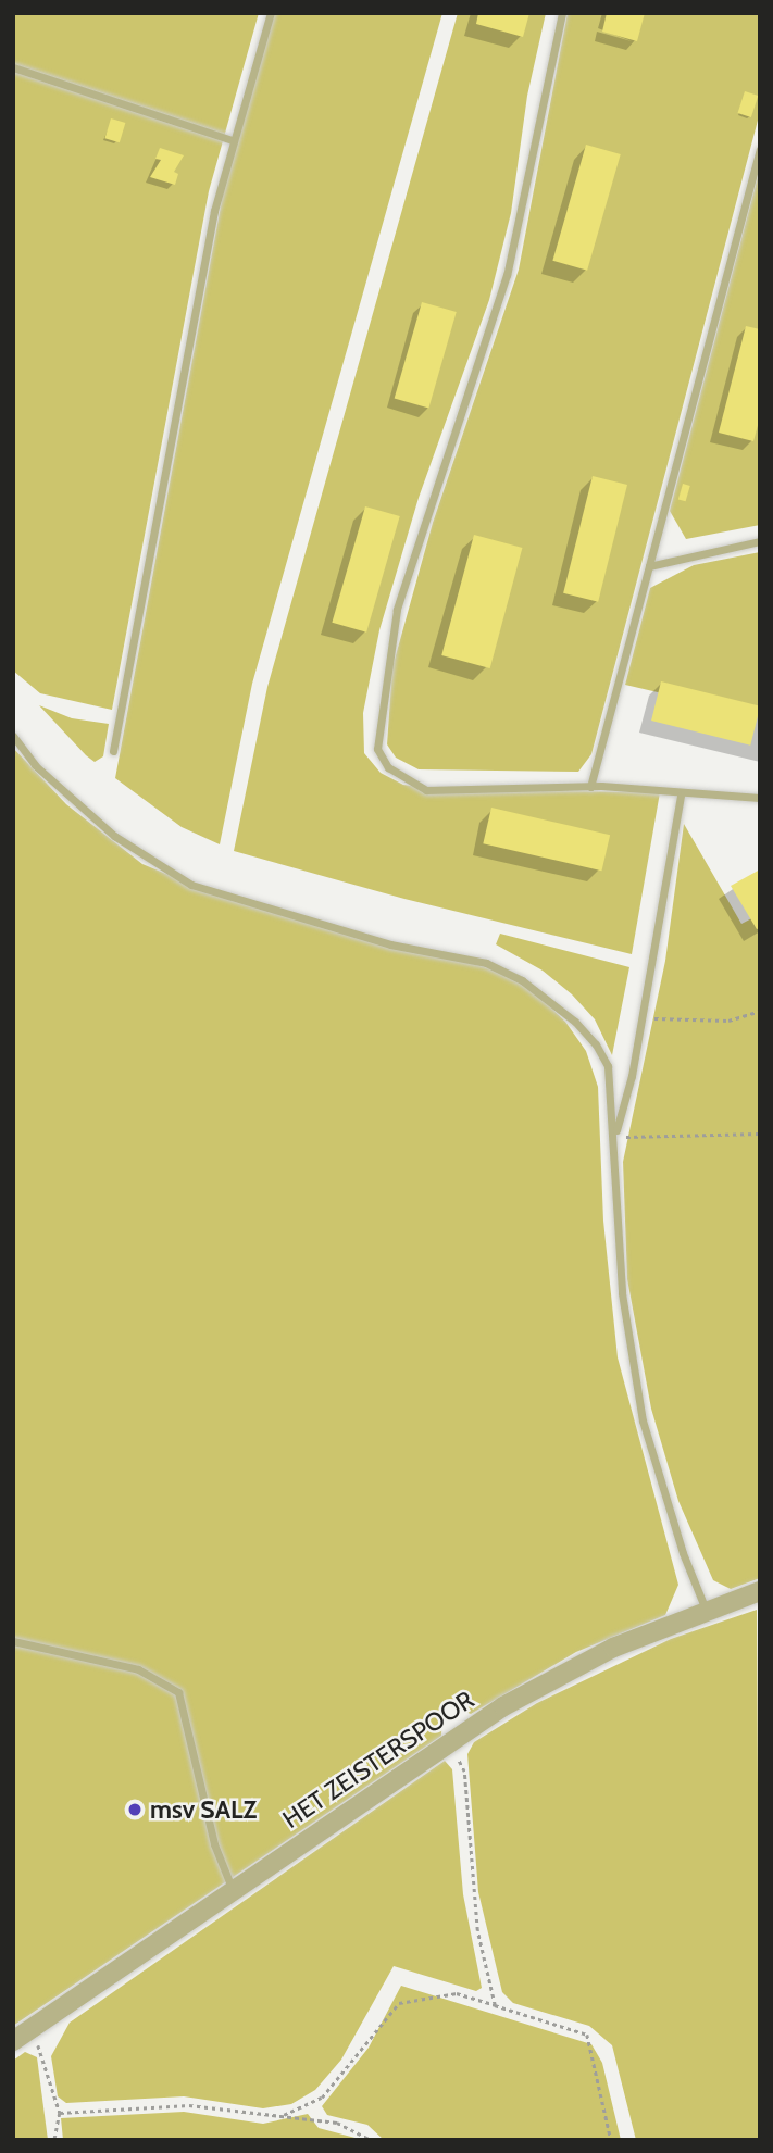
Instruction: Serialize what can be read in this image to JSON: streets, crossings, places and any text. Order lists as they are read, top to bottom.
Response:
{
  "streets": {
    "street": ["HET ZEISTERSPOOR"]
  },
  "places": ["msv SALZ"]
}
